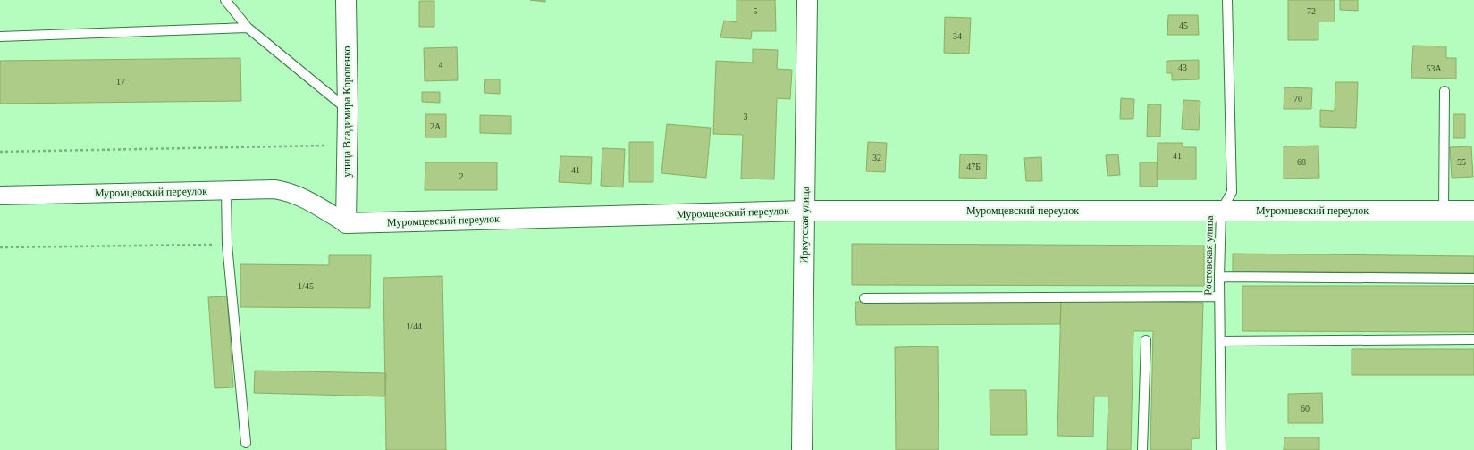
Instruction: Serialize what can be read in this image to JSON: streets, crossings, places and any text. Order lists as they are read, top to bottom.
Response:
{
  "streets": {
    "main road": ["улица Владимира Короленко", "Муромцевский переулок", "Иркутская улица"],
    "lane": ["Ростовская улица"]
  },
  "crossings": [
    ["улица Владимира Короленко", "Муромцевский переулок"],
    ["Муромцевский переулок", "Иркутская улица"],
    ["Муромцевский переулок", "Ростовская улица"]
  ],
  "house_numbers": [
    "5",
    "72",
    "45",
    "34",
    "4",
    "43",
    "53А",
    "17",
    "70",
    "3",
    "2А",
    "41",
    "32",
    "68",
    "55",
    "47Б",
    "41",
    "2",
    "1/45",
    "1/44",
    "60"
  ]
}
